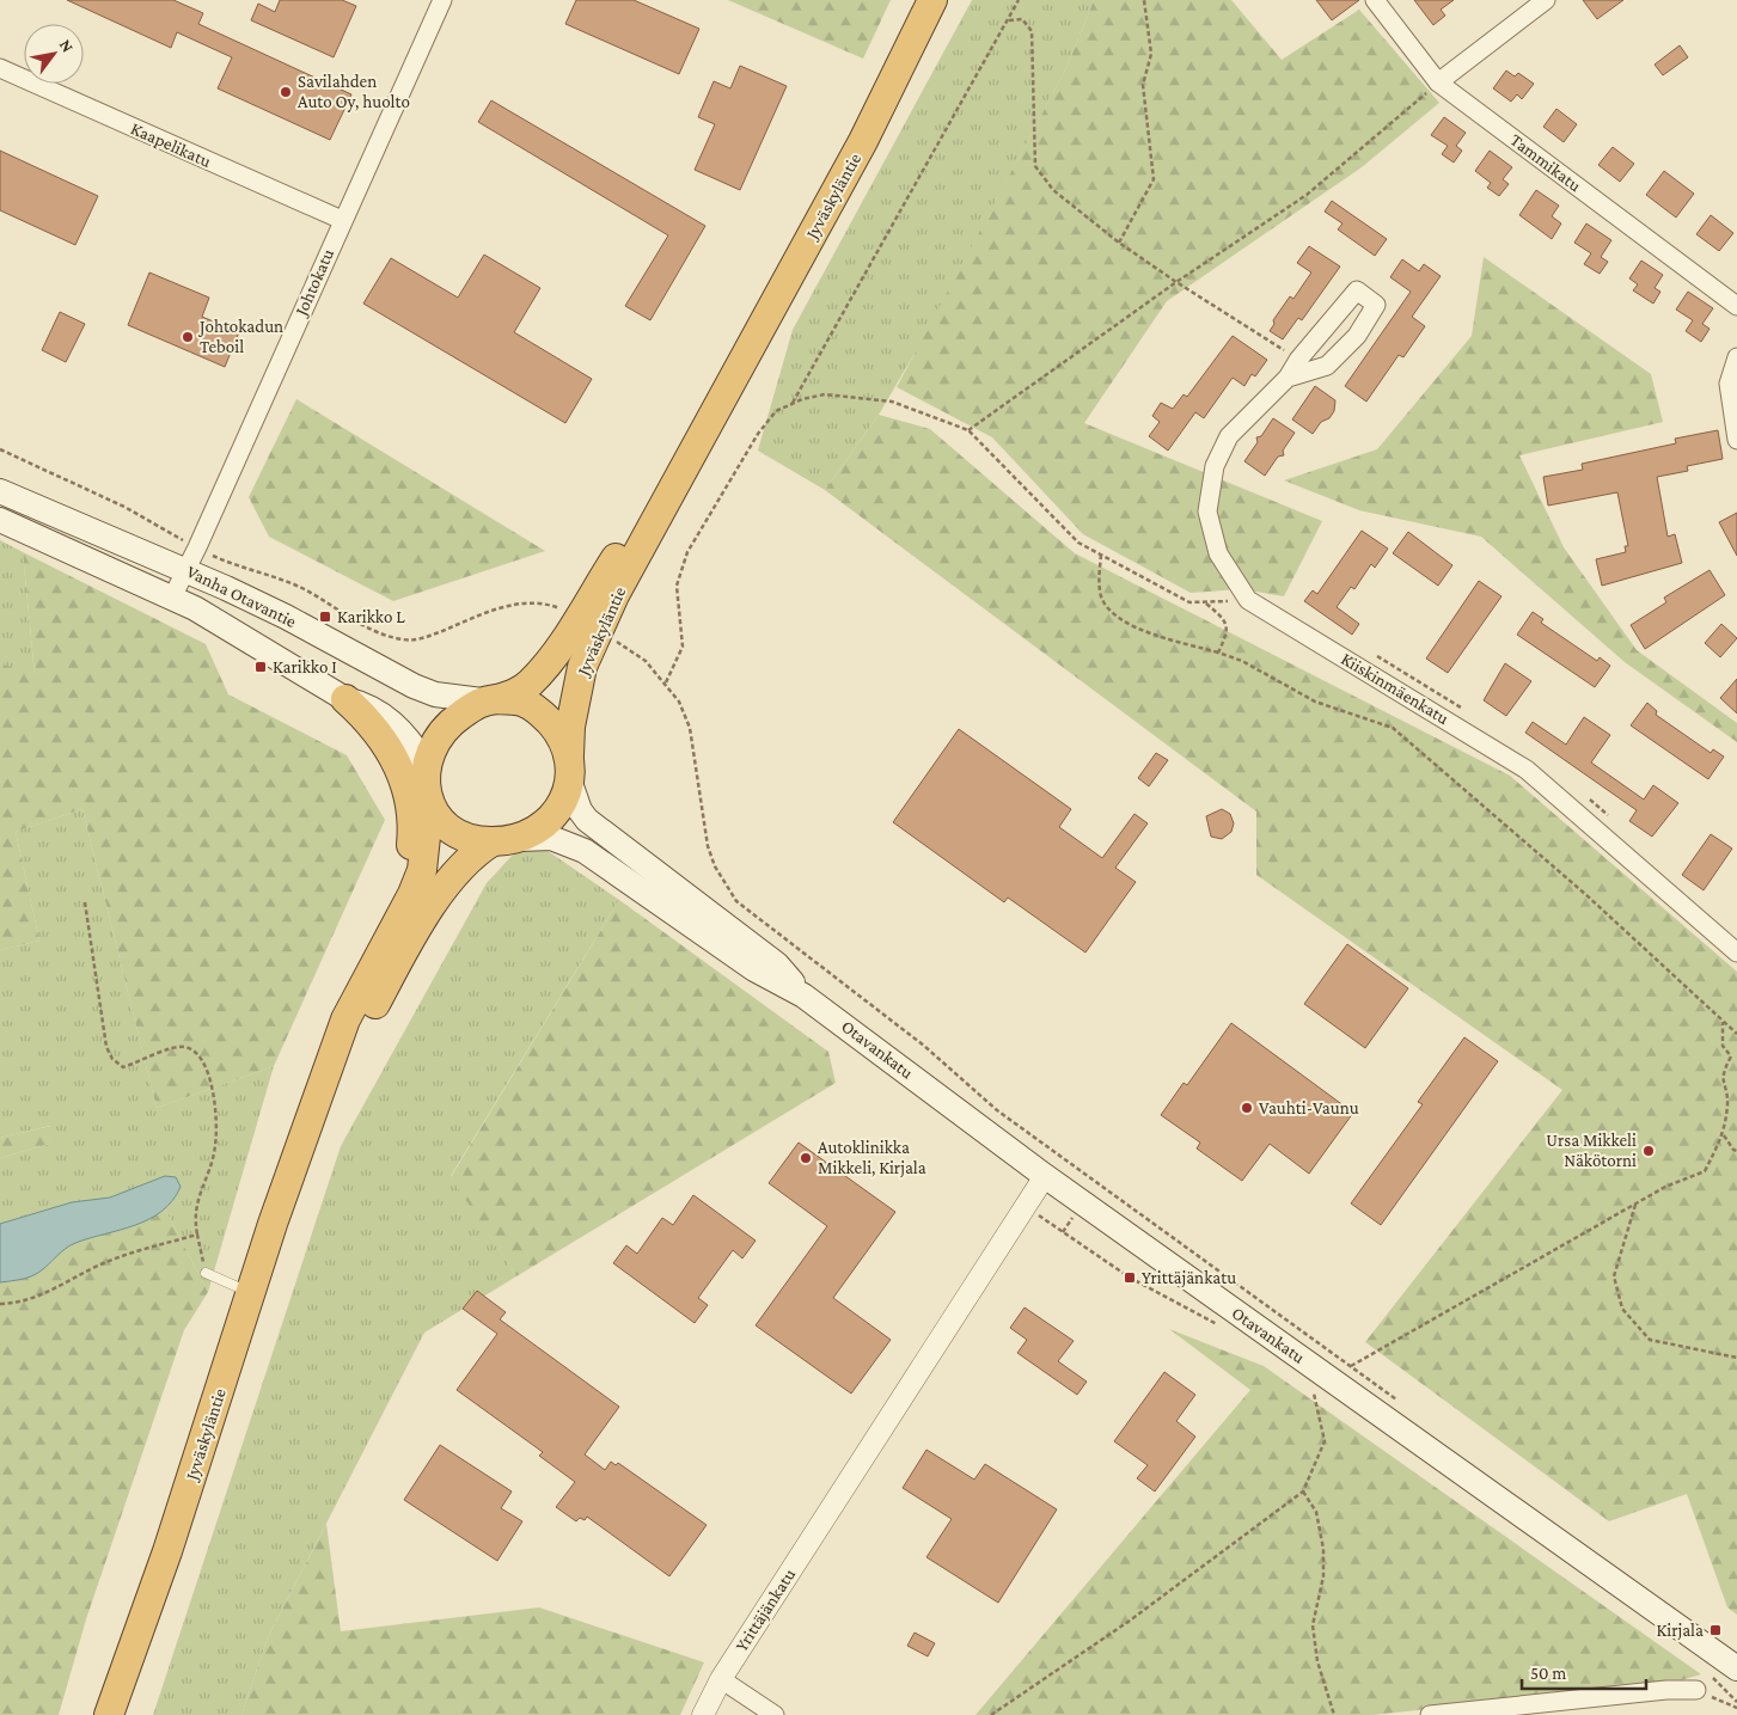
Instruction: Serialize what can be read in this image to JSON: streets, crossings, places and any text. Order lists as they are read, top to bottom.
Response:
{
  "streets": {
    "highway": ["Jyväskyläntie"],
    "main road": ["Vanha Otavantie", "Otavankatu"],
    "street": [
      "Kaapelikatu",
      "Tammikatu",
      "Johtokatu",
      "Kiiskinmäenkatu",
      "Yrittäjänkatu"
    ]
  },
  "crossings": [
    ["Kaapelikatu", "Johtokatu"],
    ["Jyväskyläntie", "Vanha Otavantie"],
    ["Jyväskyläntie", "Otavankatu"],
    ["Johtokatu", "Vanha Otavantie"],
    ["Vanha Otavantie", "Otavankatu"],
    ["Otavankatu", "Yrittäjänkatu"]
  ],
  "places": {
    "other": [
      "Savilahden Auto Oy, huolto",
      "Johtokadun Teboil",
      "Vauhti-Vaunu",
      "Ursa Mikkeli Näkötorni",
      "Autoklinikka Mikkeli, Kirjala"
    ],
    "transit": [
      "Karikko L",
      "Karikko I",
      "Yrittäjänkatu",
      "Kirjala"
    ]
  },
  "scale_bar": "50 m",
  "north": "top right"
}
